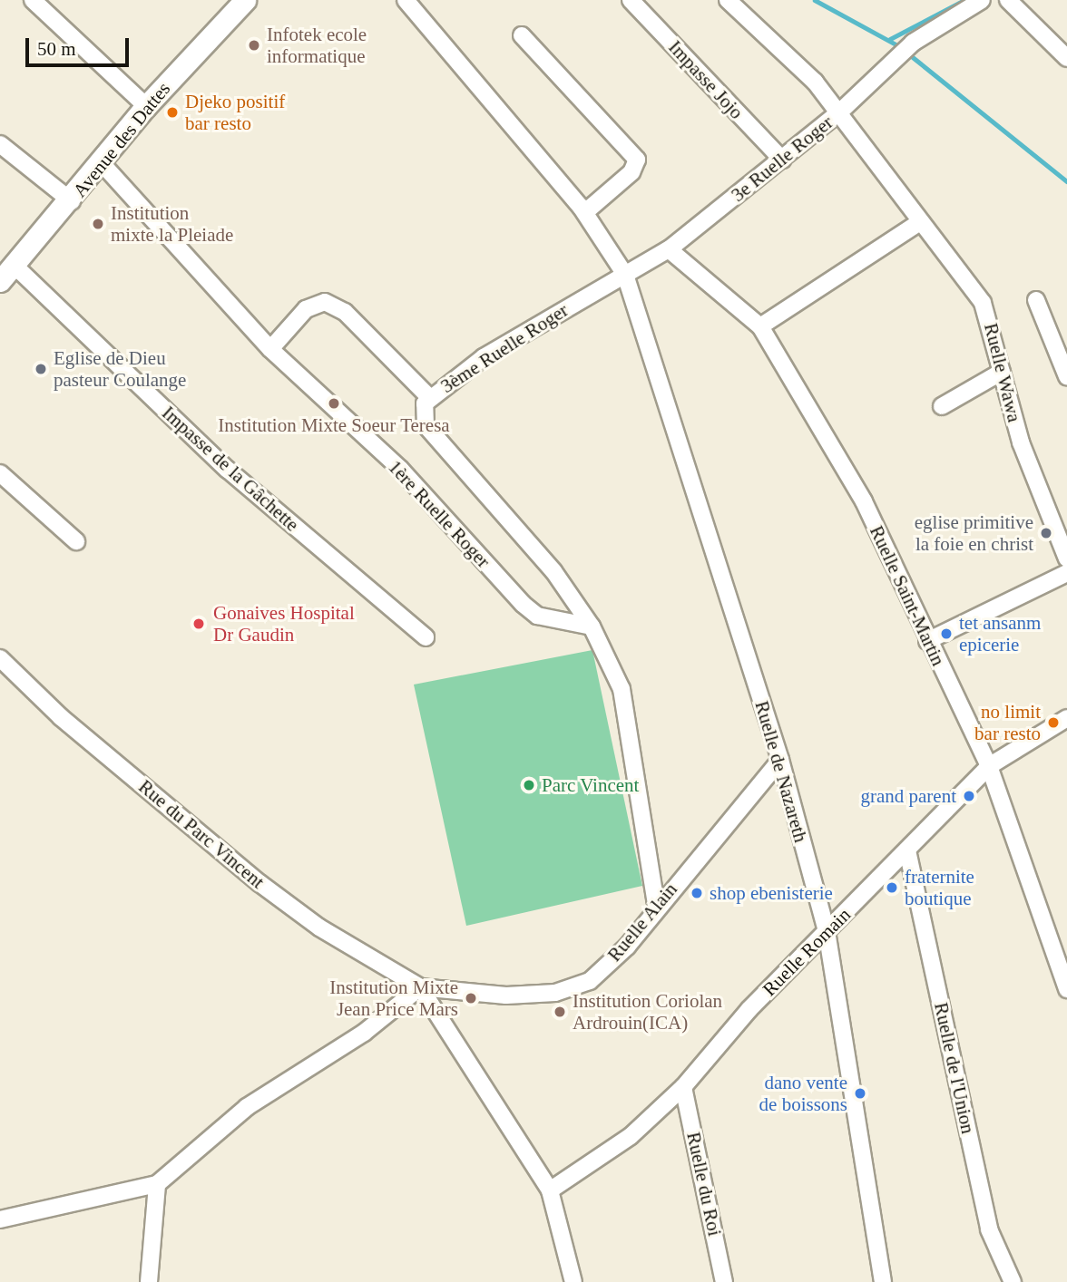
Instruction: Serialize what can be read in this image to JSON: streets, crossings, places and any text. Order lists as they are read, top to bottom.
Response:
{
  "streets": {
    "main road": ["Avenue des Dattes"],
    "street": [
      "Impasse Jojo",
      "3e Ruelle Roger",
      "3ème Ruelle Roger",
      "Ruelle Wawa",
      "Impasse de la Gâchette",
      "1ère Ruelle Roger",
      "Ruelle Saint-Martin",
      "Ruelle de Nazareth",
      "Rue du Parc Vincent",
      "Ruelle Alain",
      "Ruelle Romain",
      "Ruelle de l'Union",
      "Ruelle du Roi"
    ]
  },
  "crossings": [
    ["Impasse Jojo", "3e Ruelle Roger"],
    ["Avenue des Dattes", "Impasse de la Gâchette"],
    ["Avenue des Dattes", "1ère Ruelle Roger"],
    ["3e Ruelle Roger", "3ème Ruelle Roger"],
    ["3e Ruelle Roger", "Ruelle Wawa"],
    ["3e Ruelle Roger", "Ruelle Saint-Martin"],
    ["3ème Ruelle Roger", "1ère Ruelle Roger"],
    ["3ème Ruelle Roger", "Ruelle Saint-Martin"],
    ["3ème Ruelle Roger", "Ruelle de Nazareth"],
    ["Ruelle Saint-Martin", "Ruelle Romain"],
    ["Ruelle de Nazareth", "Ruelle Alain"],
    ["Ruelle de Nazareth", "Ruelle Romain"],
    ["Rue du Parc Vincent", "Ruelle Alain"],
    ["Ruelle Romain", "Ruelle de l'Union"],
    ["Ruelle Romain", "Ruelle du Roi"]
  ],
  "places": [
    "Infotek ecole informatique",
    "Djeko positif bar resto",
    "Institution mixte la Pleiade",
    "Eglise de Dieu pasteur Coulange",
    "Institution Mixte Soeur Teresa",
    "eglise primitive la foie en christ",
    "Gonaives Hospital Dr Gaudin",
    "tet ansanm epicerie",
    "no limit bar resto",
    "Parc Vincent",
    "grand parent",
    "fraternite boutique",
    "shop ebenisterie",
    "Institution Mixte Jean Price Mars",
    "Institution Coriolan Ardrouin(ICA)",
    "dano vente de boissons"
  ],
  "scale_bar": "50 m"
}
